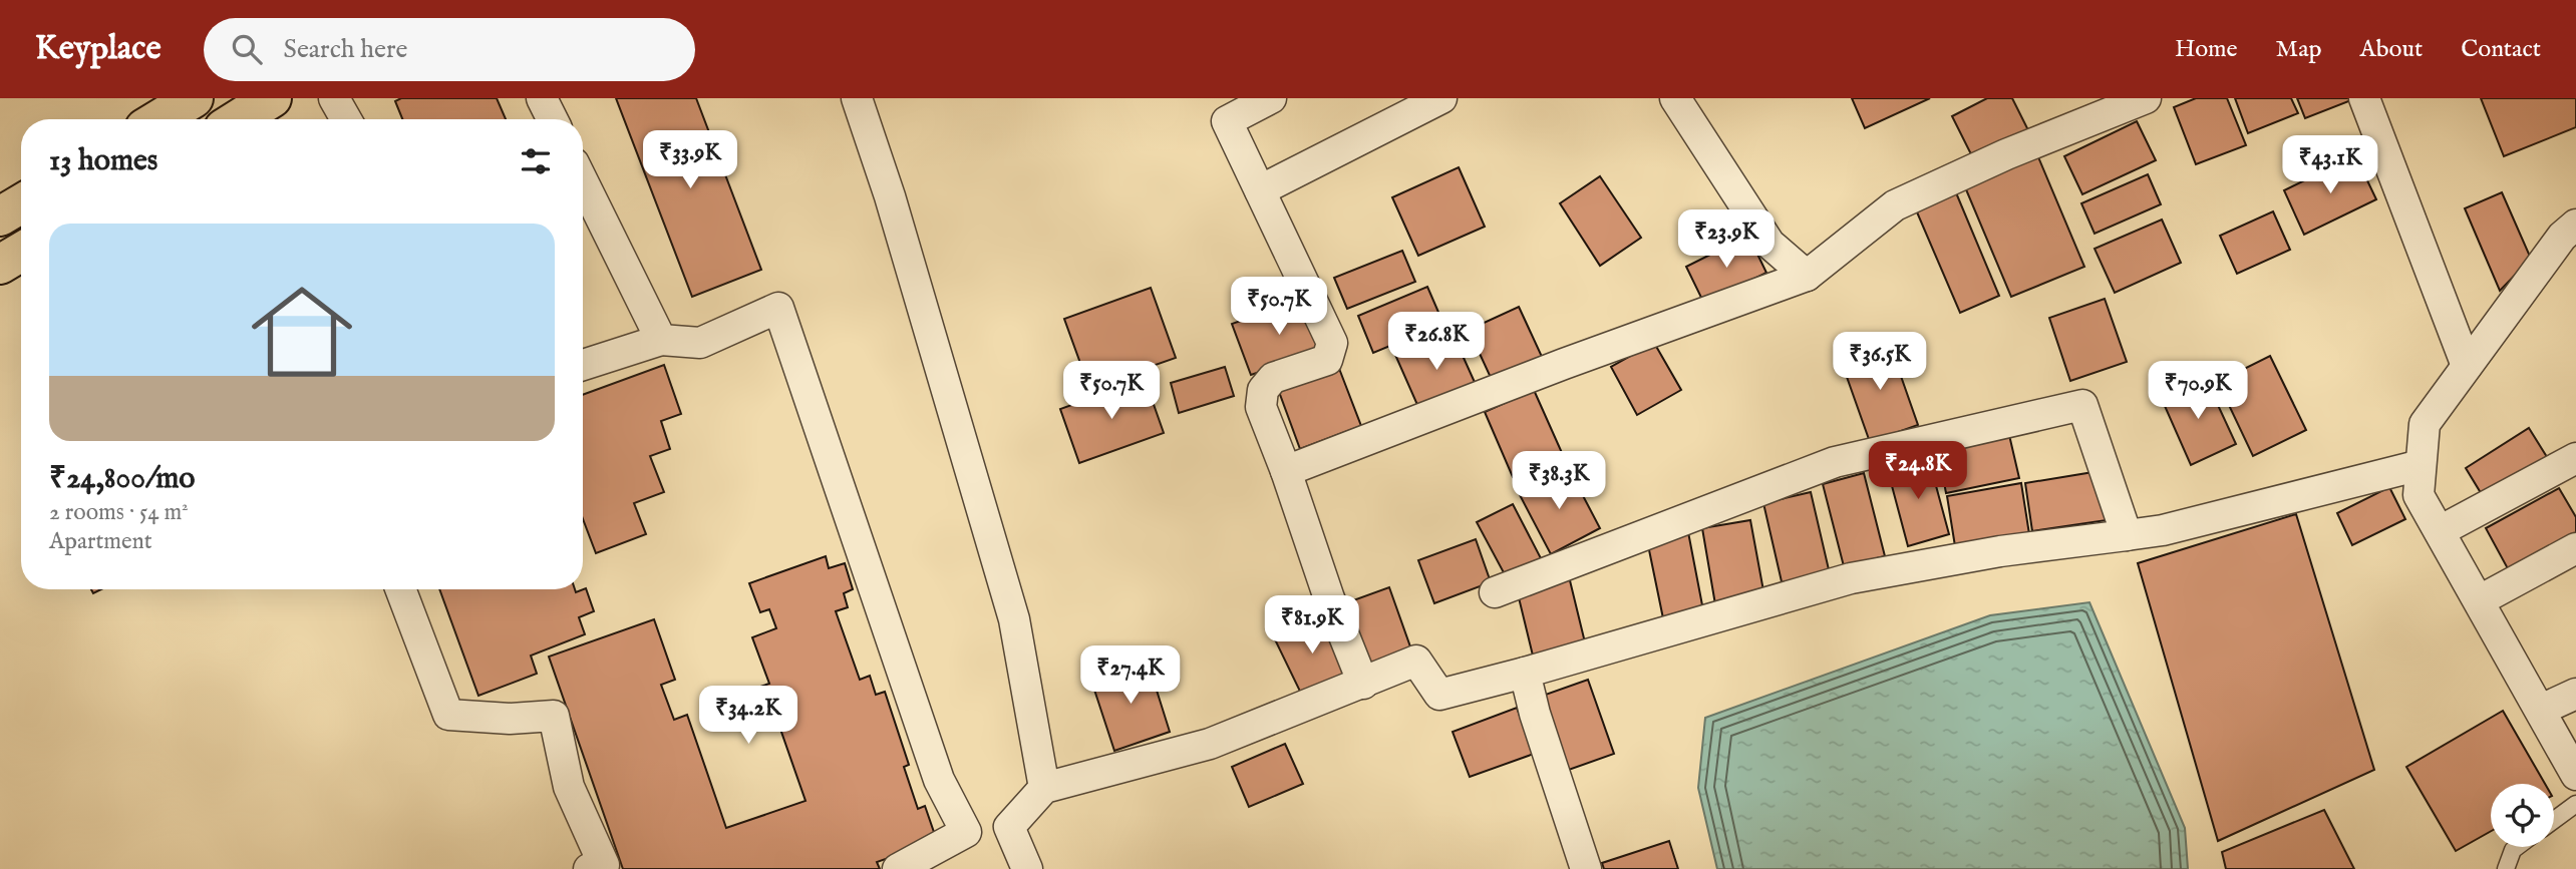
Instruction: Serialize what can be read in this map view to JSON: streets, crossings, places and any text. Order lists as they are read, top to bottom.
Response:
{
  "page": {
    "header": "Keyplace",
    "search": "Search here",
    "nav": [
      "Home",
      "Map",
      "About",
      "Contact"
    ],
    "heading": "13 homes",
    "price": [
      "₹33.9K",
      "₹43.1K",
      "₹23.9K",
      "₹50.7K",
      "₹26.8K",
      "₹36.5K",
      "₹50.7K",
      "₹70.9K",
      "₹24.8K",
      "₹38.3K",
      "₹81.9K",
      "₹27.4K",
      "₹34.2K"
    ],
    "list": [
      {
        "name": "₹24,800/mo",
        "note": "2 rooms · 54 m² · Apartment"
      }
    ]
  }
}
